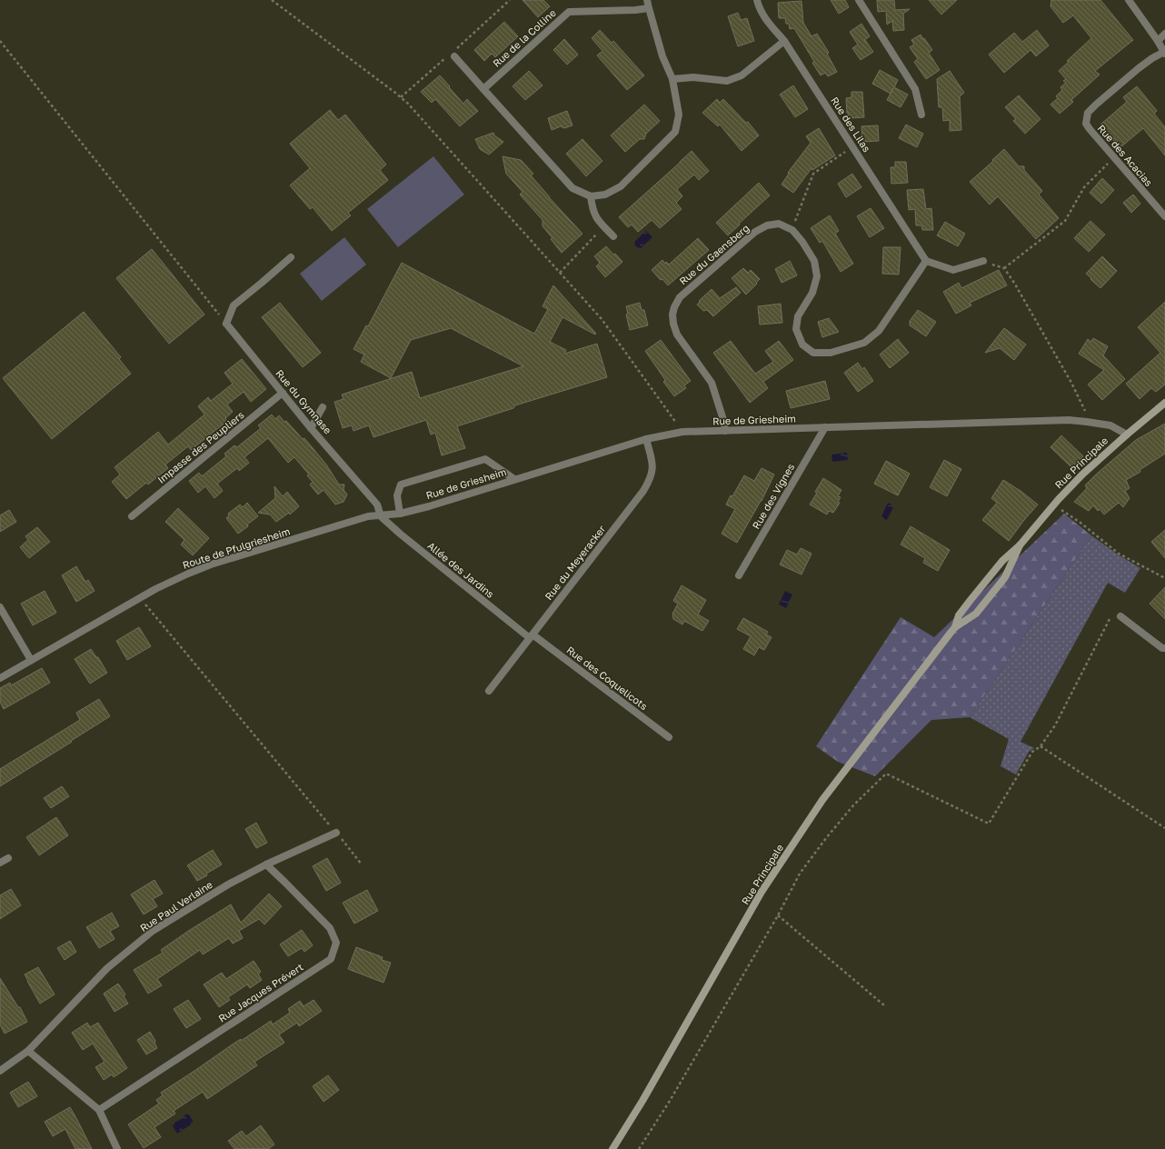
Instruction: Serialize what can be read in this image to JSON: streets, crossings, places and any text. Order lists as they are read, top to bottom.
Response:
{
  "streets": {
    "main road": ["Rue Principale"],
    "street": [
      "Rue de la Colline",
      "Rue des Lilas",
      "Rue des Acacias",
      "Rue du Gaensberg",
      "Rue du Gymnase",
      "Rue de Griesheim",
      "Impasse des Peupliers",
      "Rue des Vignes",
      "Route de Pfulgriesheim",
      "Rue du Meyeracker",
      "Allée des Jardins",
      "Rue des Coquelicots",
      "Rue Paul Verlaine",
      "Rue Jacques Prévert"
    ]
  },
  "crossings": [
    ["Rue du Gaensberg", "Rue de Griesheim"],
    ["Rue du Gymnase", "Impasse des Peupliers"],
    ["Rue du Gymnase", "Route de Pfulgriesheim"],
    ["Rue du Gymnase", "Allée des Jardins"],
    ["Rue de Griesheim", "Rue Principale"],
    ["Rue de Griesheim", "Rue des Vignes"],
    ["Rue de Griesheim", "Route de Pfulgriesheim"],
    ["Rue de Griesheim", "Rue du Meyeracker"],
    ["Route de Pfulgriesheim", "Allée des Jardins"],
    ["Rue du Meyeracker", "Allée des Jardins"],
    ["Rue du Meyeracker", "Rue des Coquelicots"],
    ["Allée des Jardins", "Rue des Coquelicots"],
    ["Rue Paul Verlaine", "Rue Jacques Prévert"]
  ]
}
